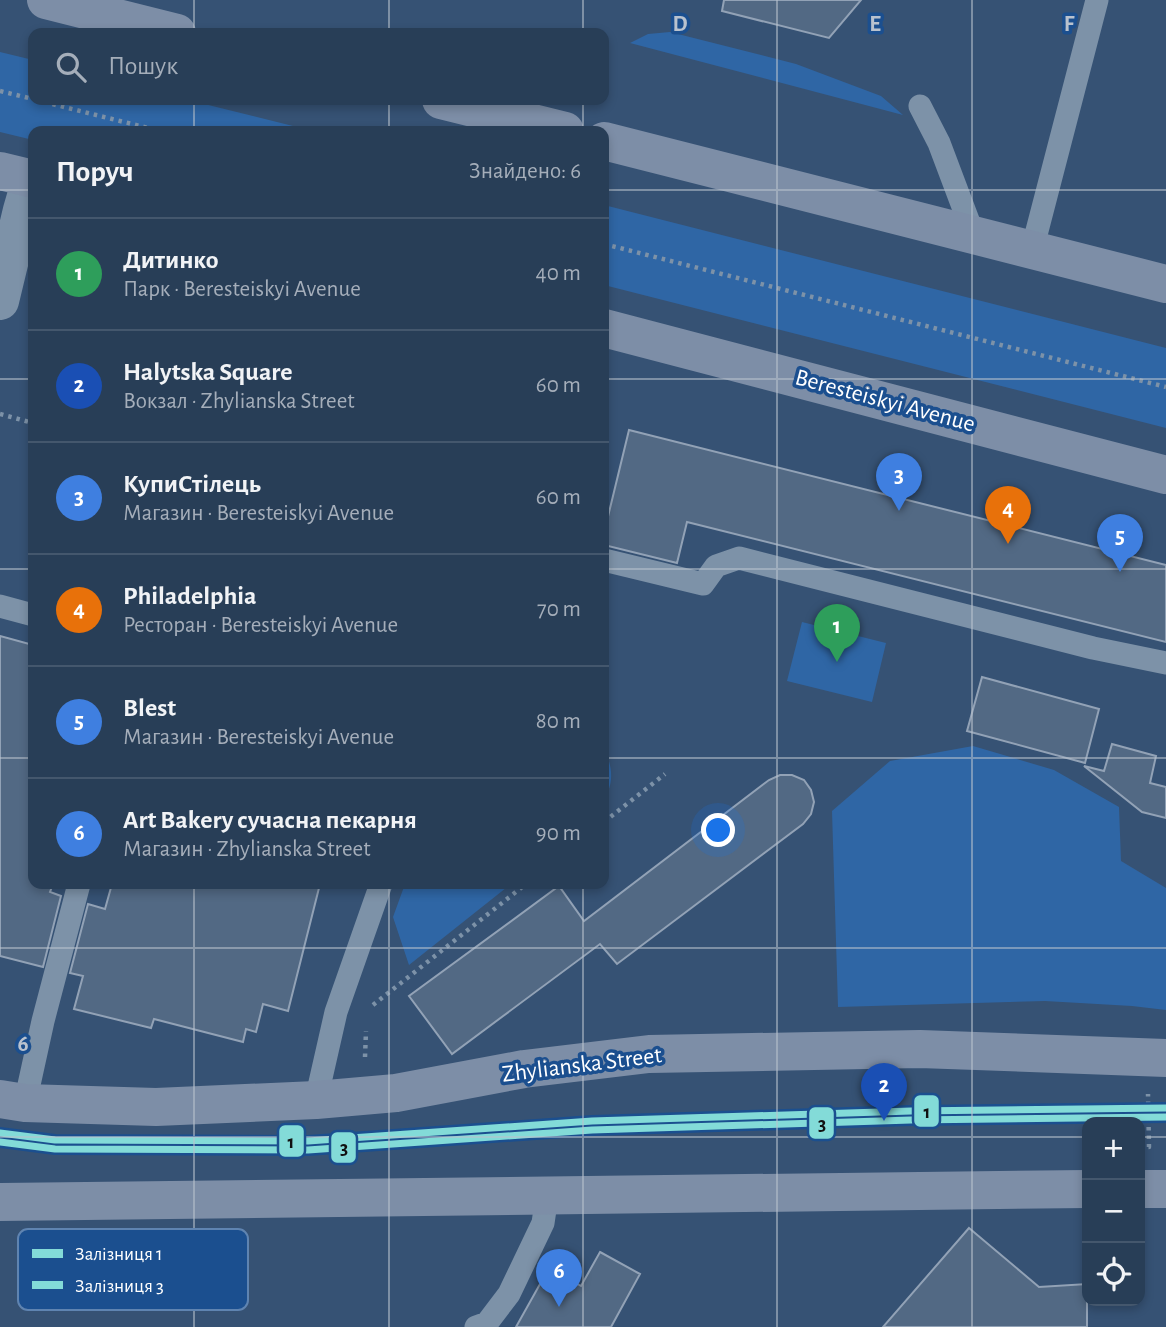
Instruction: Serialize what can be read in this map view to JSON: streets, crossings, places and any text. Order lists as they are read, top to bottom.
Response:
{
  "streets": {
    "main road": ["Beresteiskyi Avenue", "Zhylianska Street"]
  },
  "lines": ["rail line 1", "rail line 3"],
  "legend": ["Залізниця 1", "Залізниця 3"],
  "page": {
    "search": "Пошук",
    "heading": ["Поруч", "Знайдено: 6"],
    "list": [
      {
        "mark": "1",
        "name": "Дитинко",
        "note": "Парк · Beresteiskyi Avenue",
        "value": "40 m"
      },
      {
        "mark": "2",
        "name": "Halytska Square",
        "note": "Вокзал · Zhylianska Street",
        "value": "60 m"
      },
      {
        "mark": "3",
        "name": "КупиСтілець",
        "note": "Магазин · Beresteiskyi Avenue",
        "value": "60 m"
      },
      {
        "mark": "4",
        "name": "Philadelphia",
        "note": "Ресторан · Beresteiskyi Avenue",
        "value": "70 m"
      },
      {
        "mark": "5",
        "name": "Blest",
        "note": "Магазин · Beresteiskyi Avenue",
        "value": "80 m"
      },
      {
        "mark": "6",
        "name": "Art Bakery сучасна пекарня",
        "note": "Магазин · Zhylianska Street",
        "value": "90 m"
      }
    ],
    "pins": [
      "3",
      "4",
      "5",
      "1",
      "2",
      "6"
    ],
    "map_buttons": ["+", "−"]
  },
  "grid": {
    "columns": ["D", "E", "F"],
    "rows": ["6"]
  }
}
